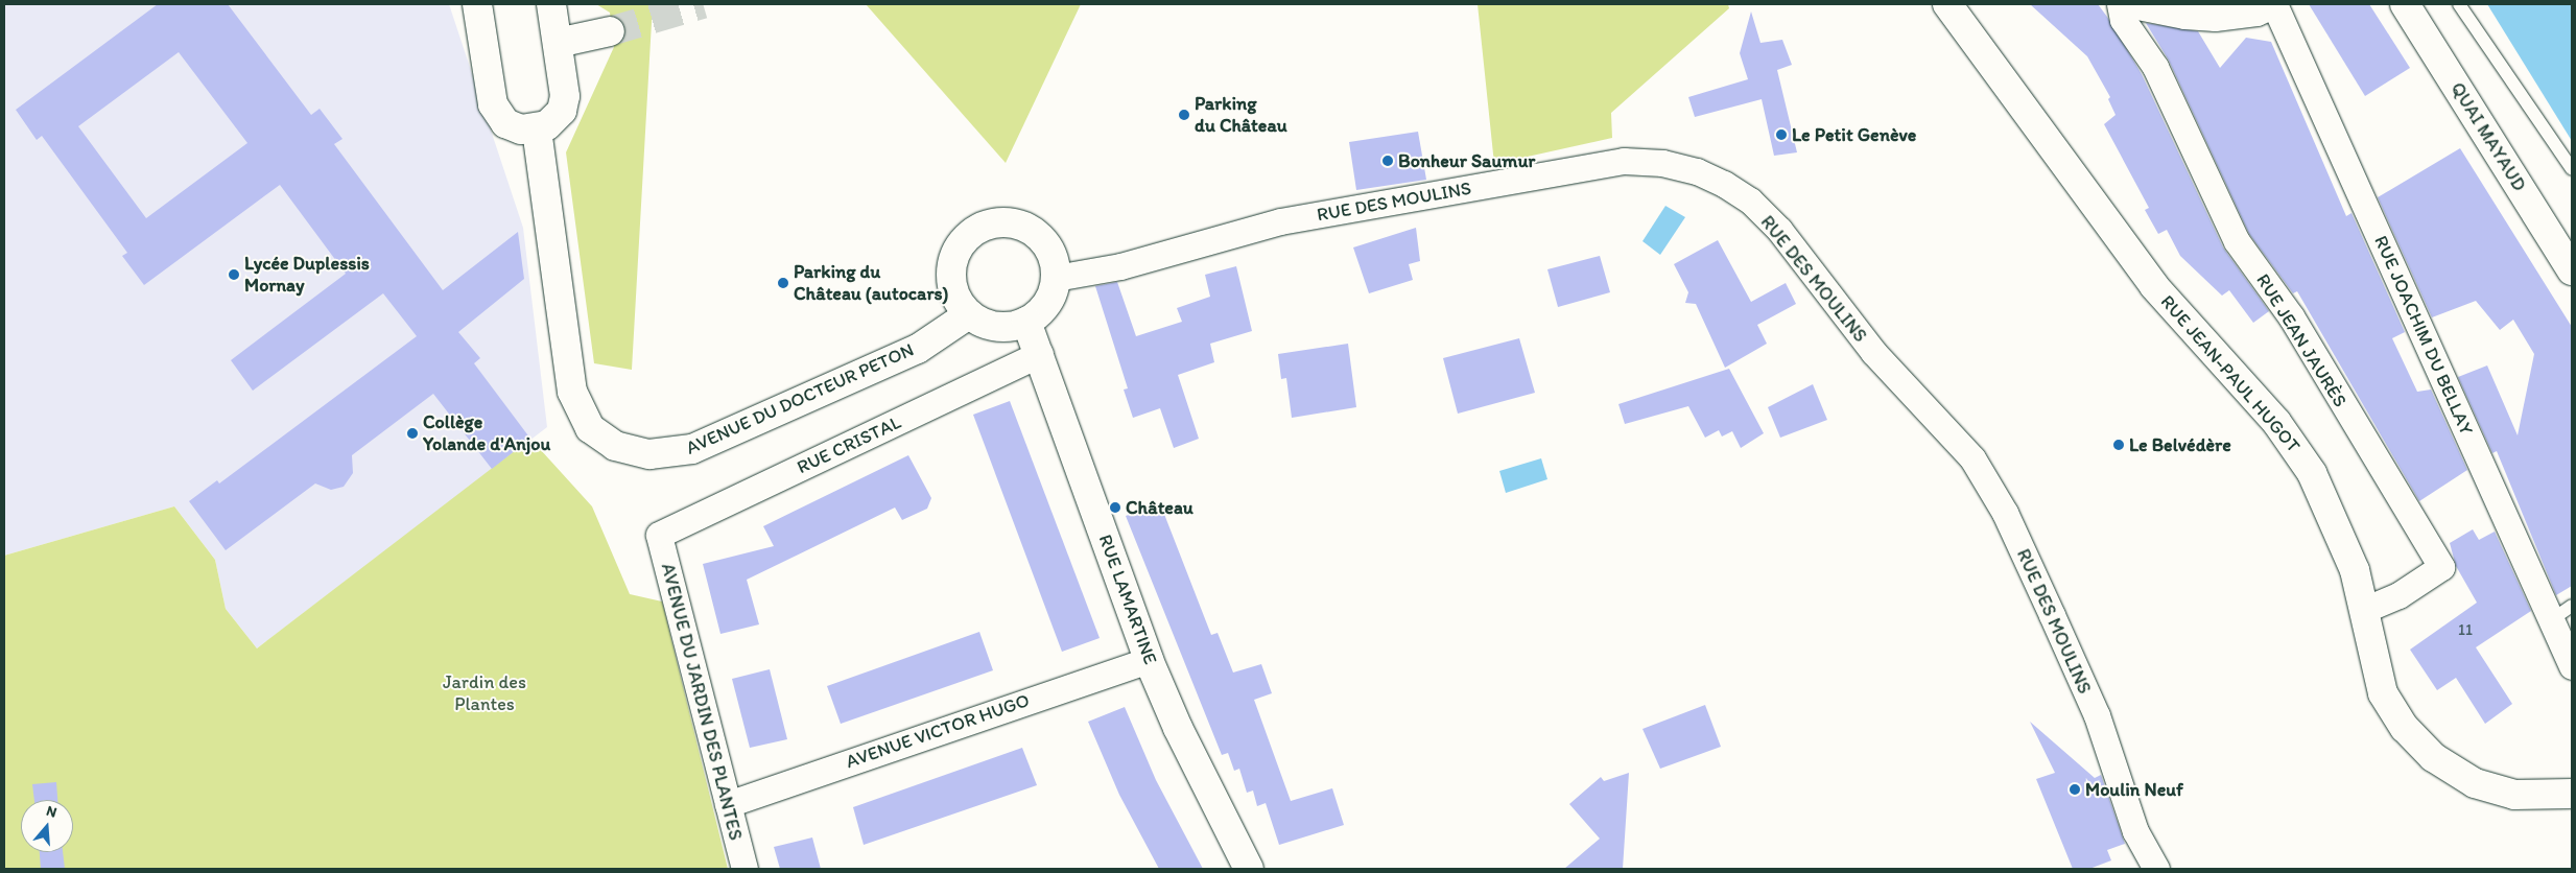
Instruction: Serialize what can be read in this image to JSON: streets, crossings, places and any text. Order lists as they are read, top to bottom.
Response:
{
  "streets": {
    "street": [
      "QUAI MAYAUD",
      "RUE DES MOULINS",
      "RUE JOACHIM DU BELLAY",
      "RUE JEAN JAURÈS",
      "RUE JEAN-PAUL HUGOT",
      "AVENUE DU DOCTEUR PETON",
      "RUE CRISTAL",
      "RUE LAMARTINE",
      "AVENUE DU JARDIN DES PLANTES",
      "AVENUE VICTOR HUGO"
    ]
  },
  "crossings": [
    ["RUE DES MOULINS", "AVENUE DU DOCTEUR PETON"],
    ["RUE DES MOULINS", "RUE LAMARTINE"],
    ["RUE JEAN JAURÈS", "RUE JEAN-PAUL HUGOT"],
    ["AVENUE DU DOCTEUR PETON", "RUE LAMARTINE"],
    ["RUE CRISTAL", "RUE LAMARTINE"],
    ["RUE CRISTAL", "AVENUE DU JARDIN DES PLANTES"],
    ["RUE LAMARTINE", "AVENUE VICTOR HUGO"],
    ["AVENUE DU JARDIN DES PLANTES", "AVENUE VICTOR HUGO"]
  ],
  "parks": ["Jardin des Plantes"],
  "places": [
    "Parking du Château",
    "Le Petit Genève",
    "Bonheur Saumur",
    "Lycée Duplessis Mornay",
    "Parking du Château (autocars)",
    "Collège Yolande d'Anjou",
    "Le Belvédère",
    "Château",
    "Moulin Neuf"
  ],
  "house_numbers": ["11"],
  "north": "top"
}
